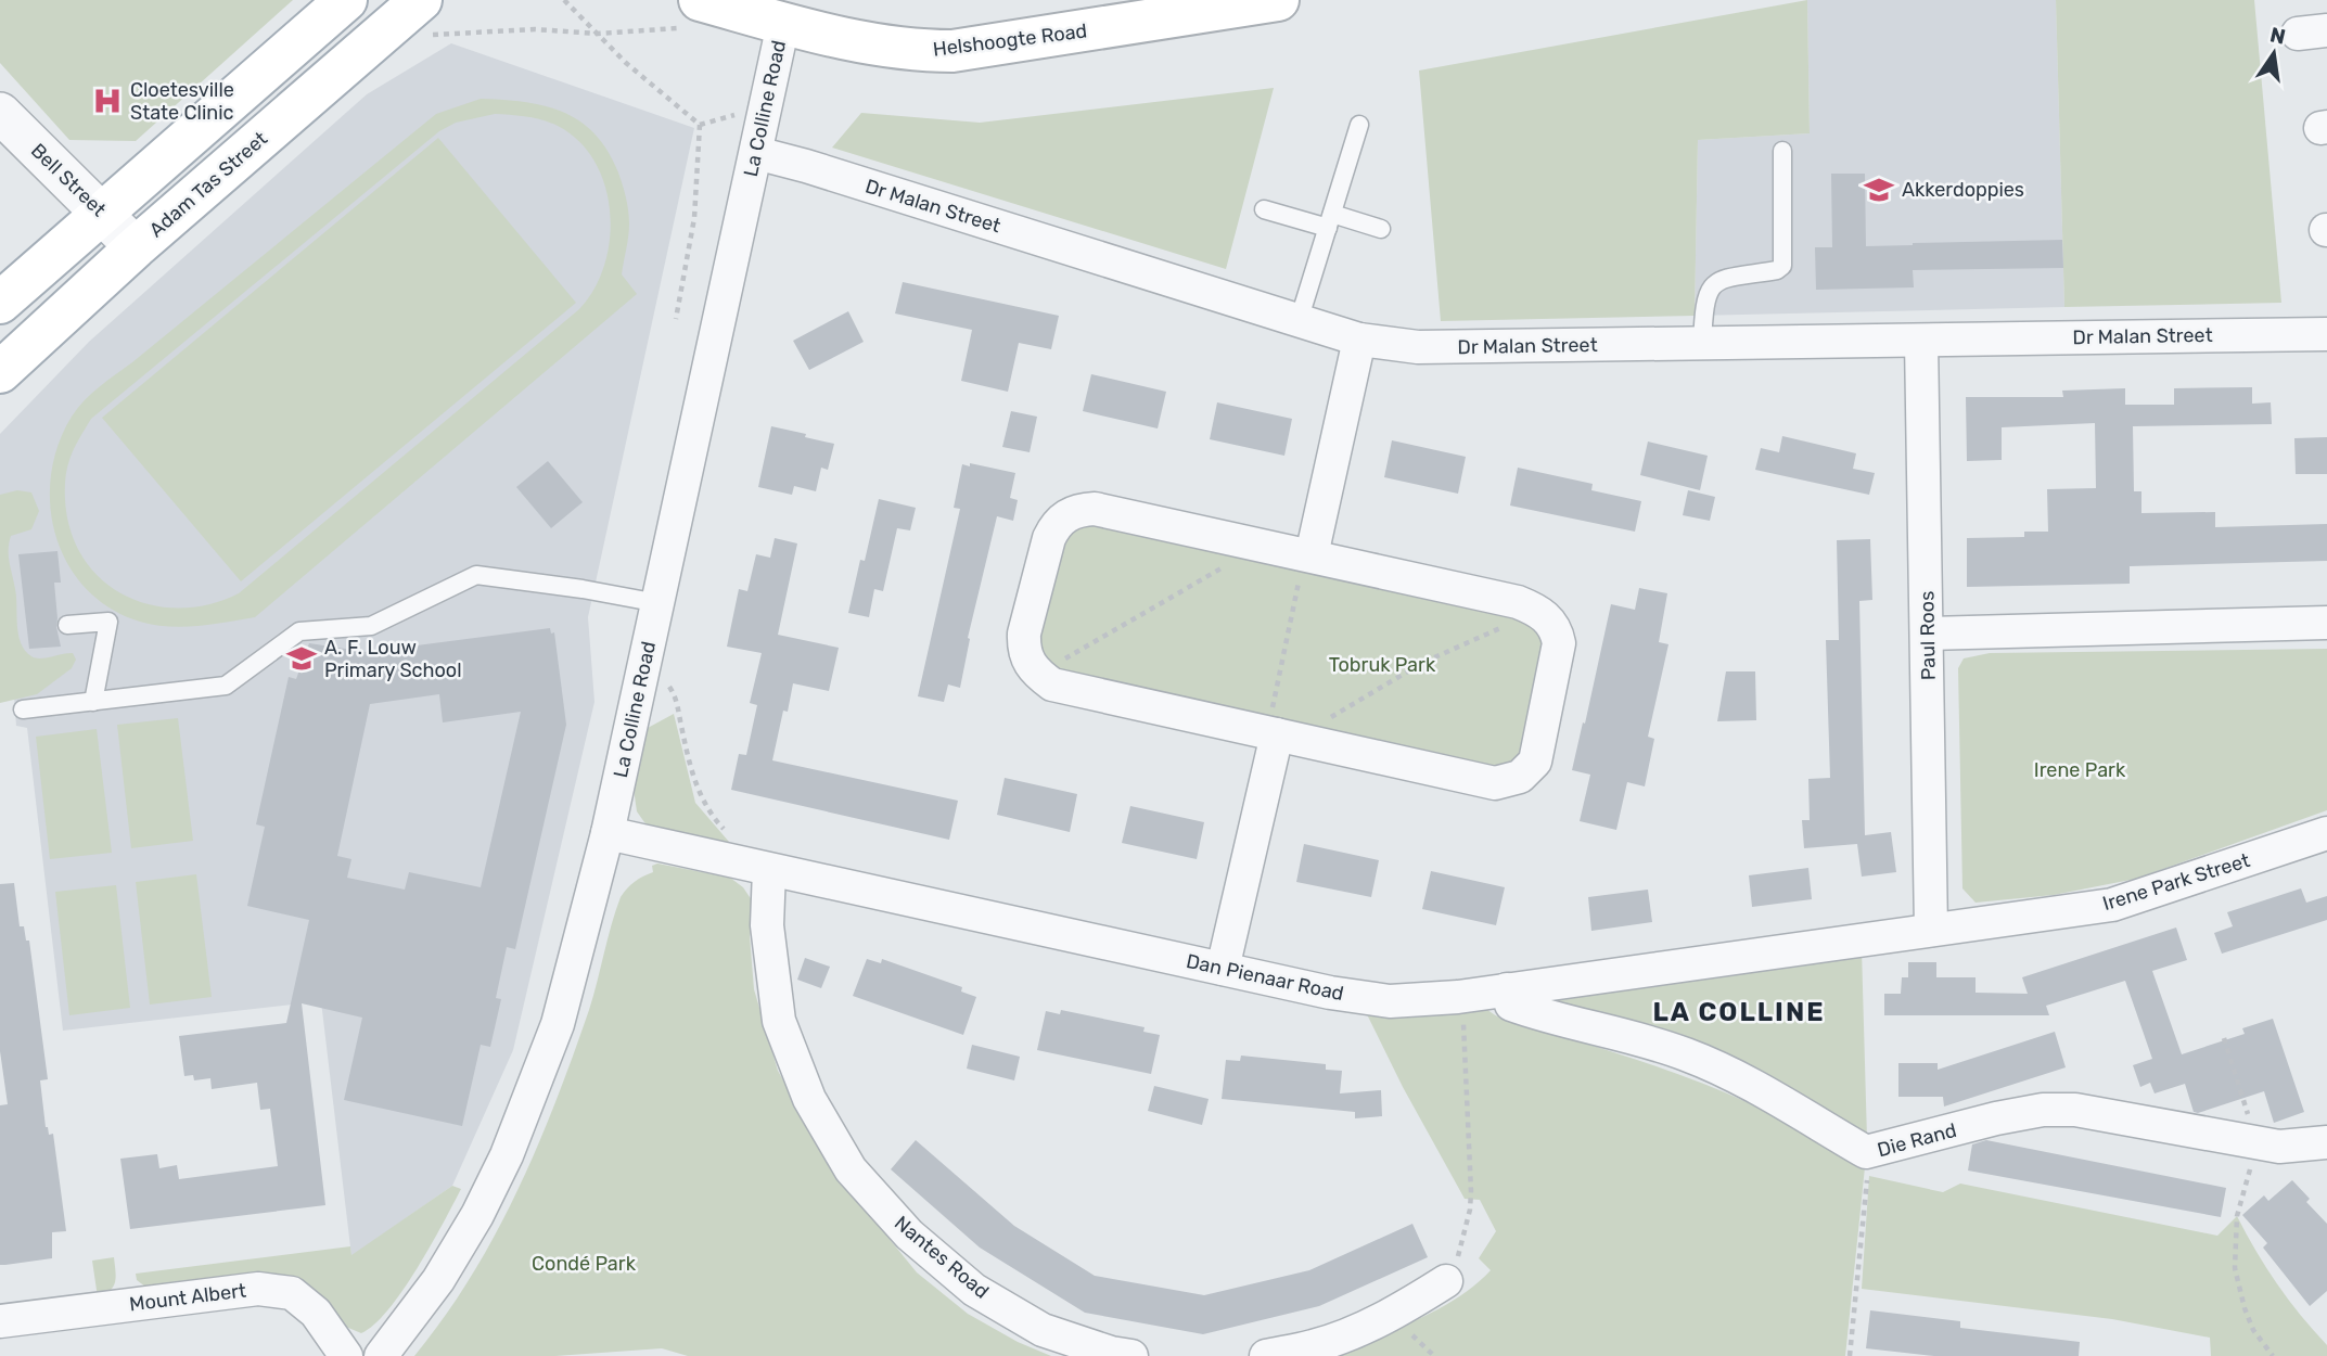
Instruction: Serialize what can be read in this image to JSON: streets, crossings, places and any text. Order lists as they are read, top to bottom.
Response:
{
  "streets": {
    "main road": ["Helshoogte Road", "Adam Tas Street"],
    "street": [
      "La Colline Road",
      "Bell Street",
      "Dr Malan Street",
      "Paul Roos",
      "Irene Park Street",
      "Dan Pienaar Road",
      "Die Rand",
      "Nantes Road",
      "Mount Albert"
    ]
  },
  "crossings": [
    ["Helshoogte Road", "La Colline Road"],
    ["La Colline Road", "Dr Malan Street"],
    ["La Colline Road", "Dan Pienaar Road"],
    ["Bell Street", "Adam Tas Street"],
    ["Dr Malan Street", "Paul Roos"],
    ["Paul Roos", "Irene Park Street"],
    ["Paul Roos", "Dan Pienaar Road"],
    ["Irene Park Street", "Dan Pienaar Road"],
    ["Dan Pienaar Road", "Die Rand"],
    ["Dan Pienaar Road", "Nantes Road"]
  ],
  "districts": ["LA COLLINE"],
  "parks": ["Tobruk Park", "Irene Park", "Condé Park"],
  "places": {
    "hospital": ["Cloetesville State Clinic"],
    "school or university": ["Akkerdoppies", "A. F. Louw Primary School"]
  },
  "north": "top"
}
